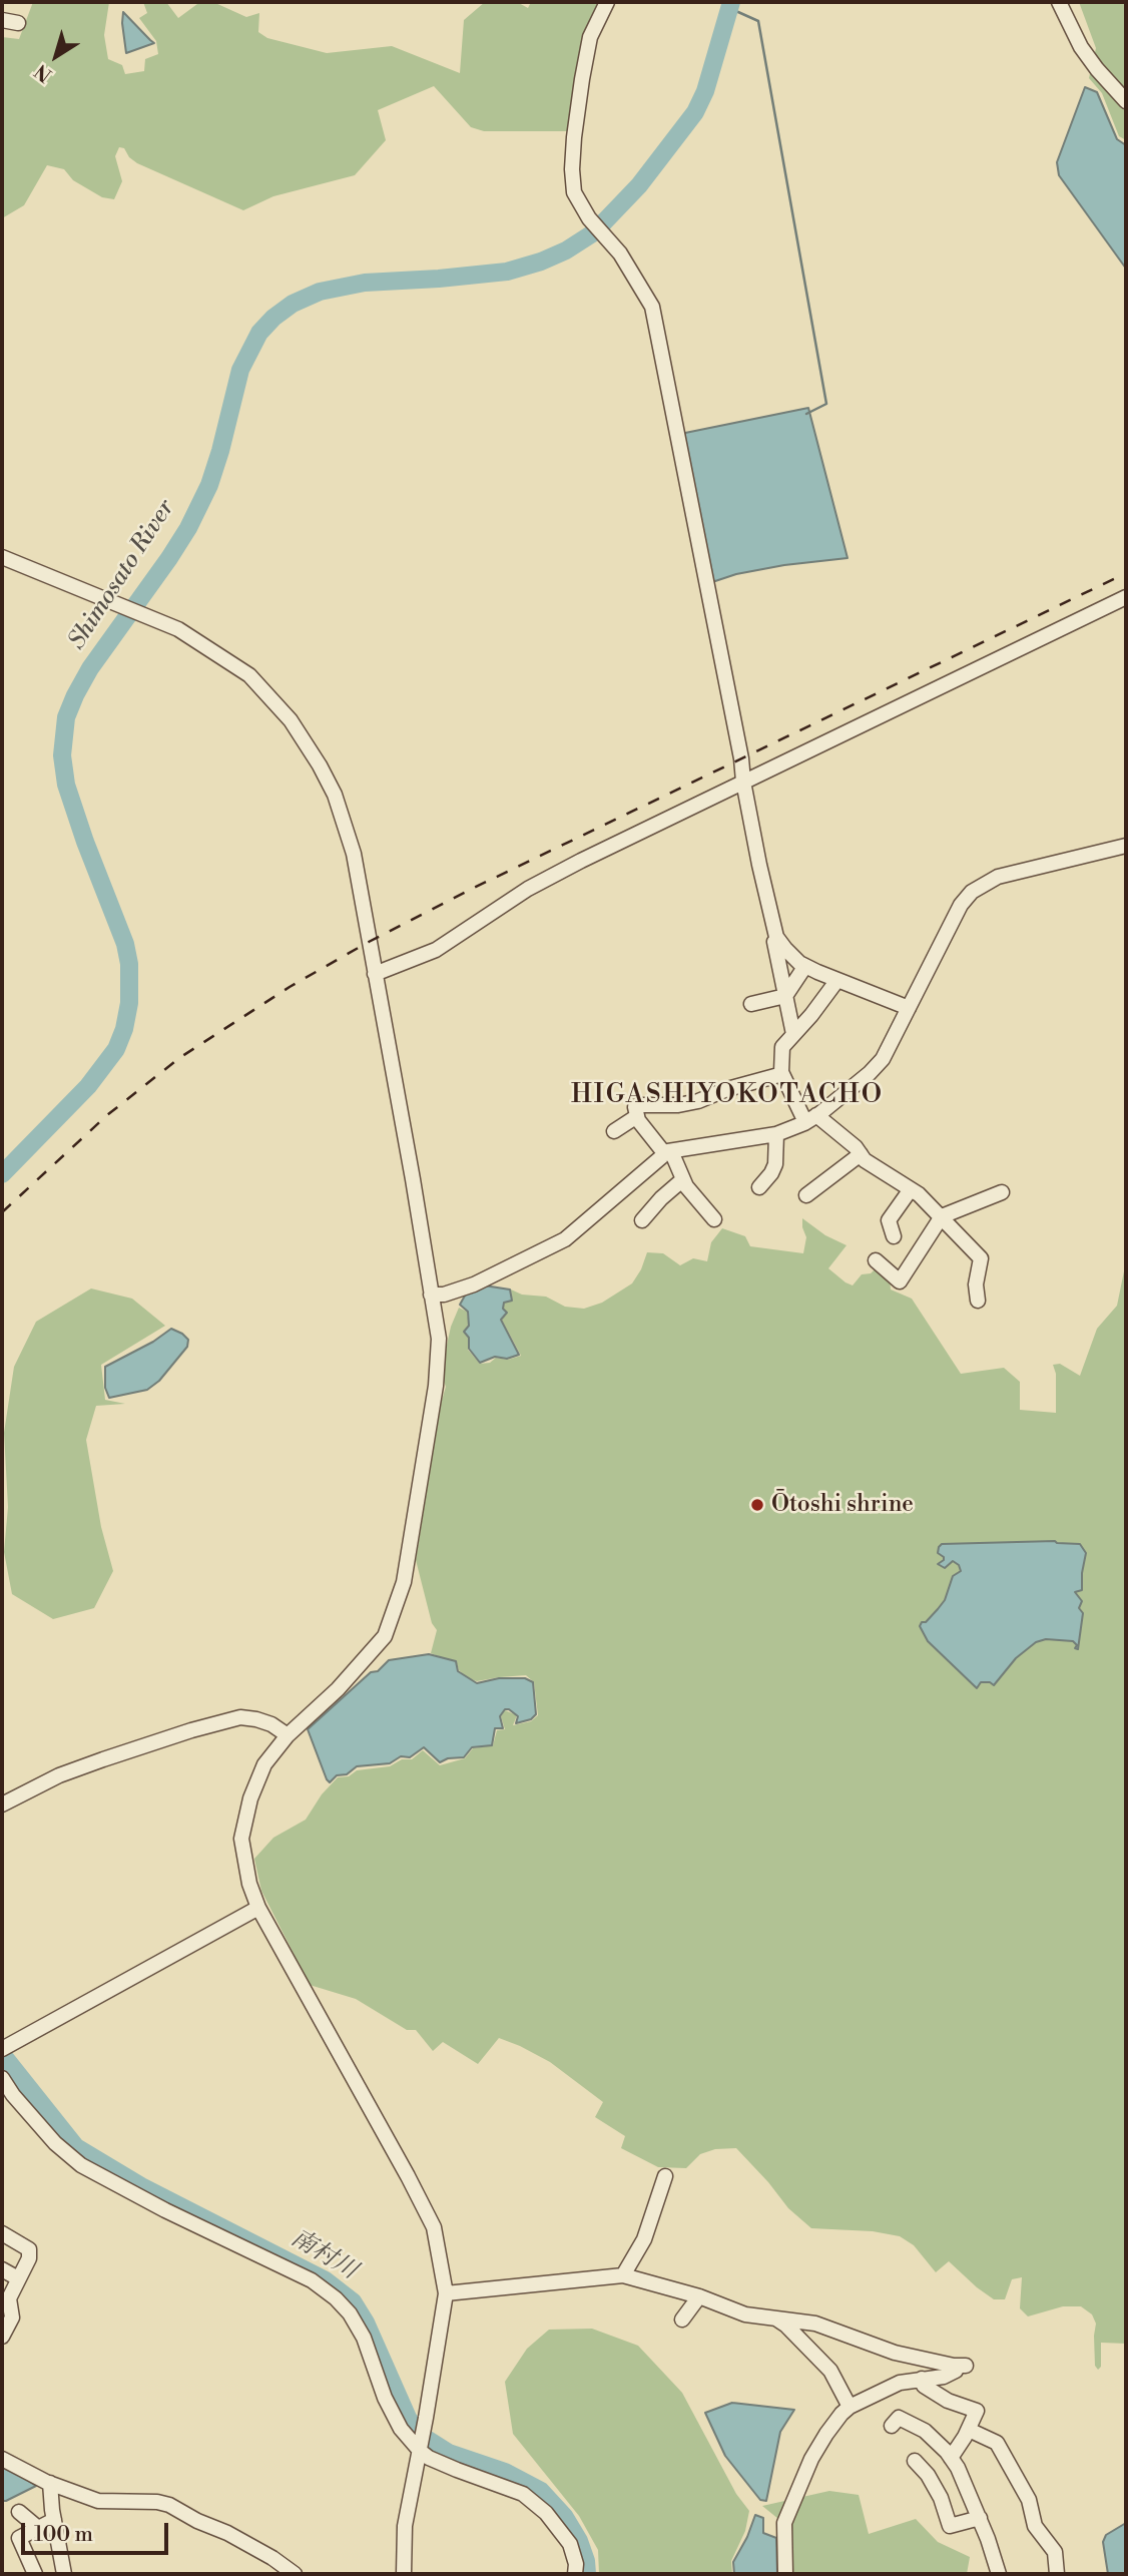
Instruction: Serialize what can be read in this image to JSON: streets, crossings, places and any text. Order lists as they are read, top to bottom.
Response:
{
  "districts": ["HIGASHIYOKOTACHO"],
  "water": ["Shimosato River", "南村川"],
  "places": ["Ōtoshi shrine"],
  "scale_bar": "100 m",
  "north": "bottom left"
}
